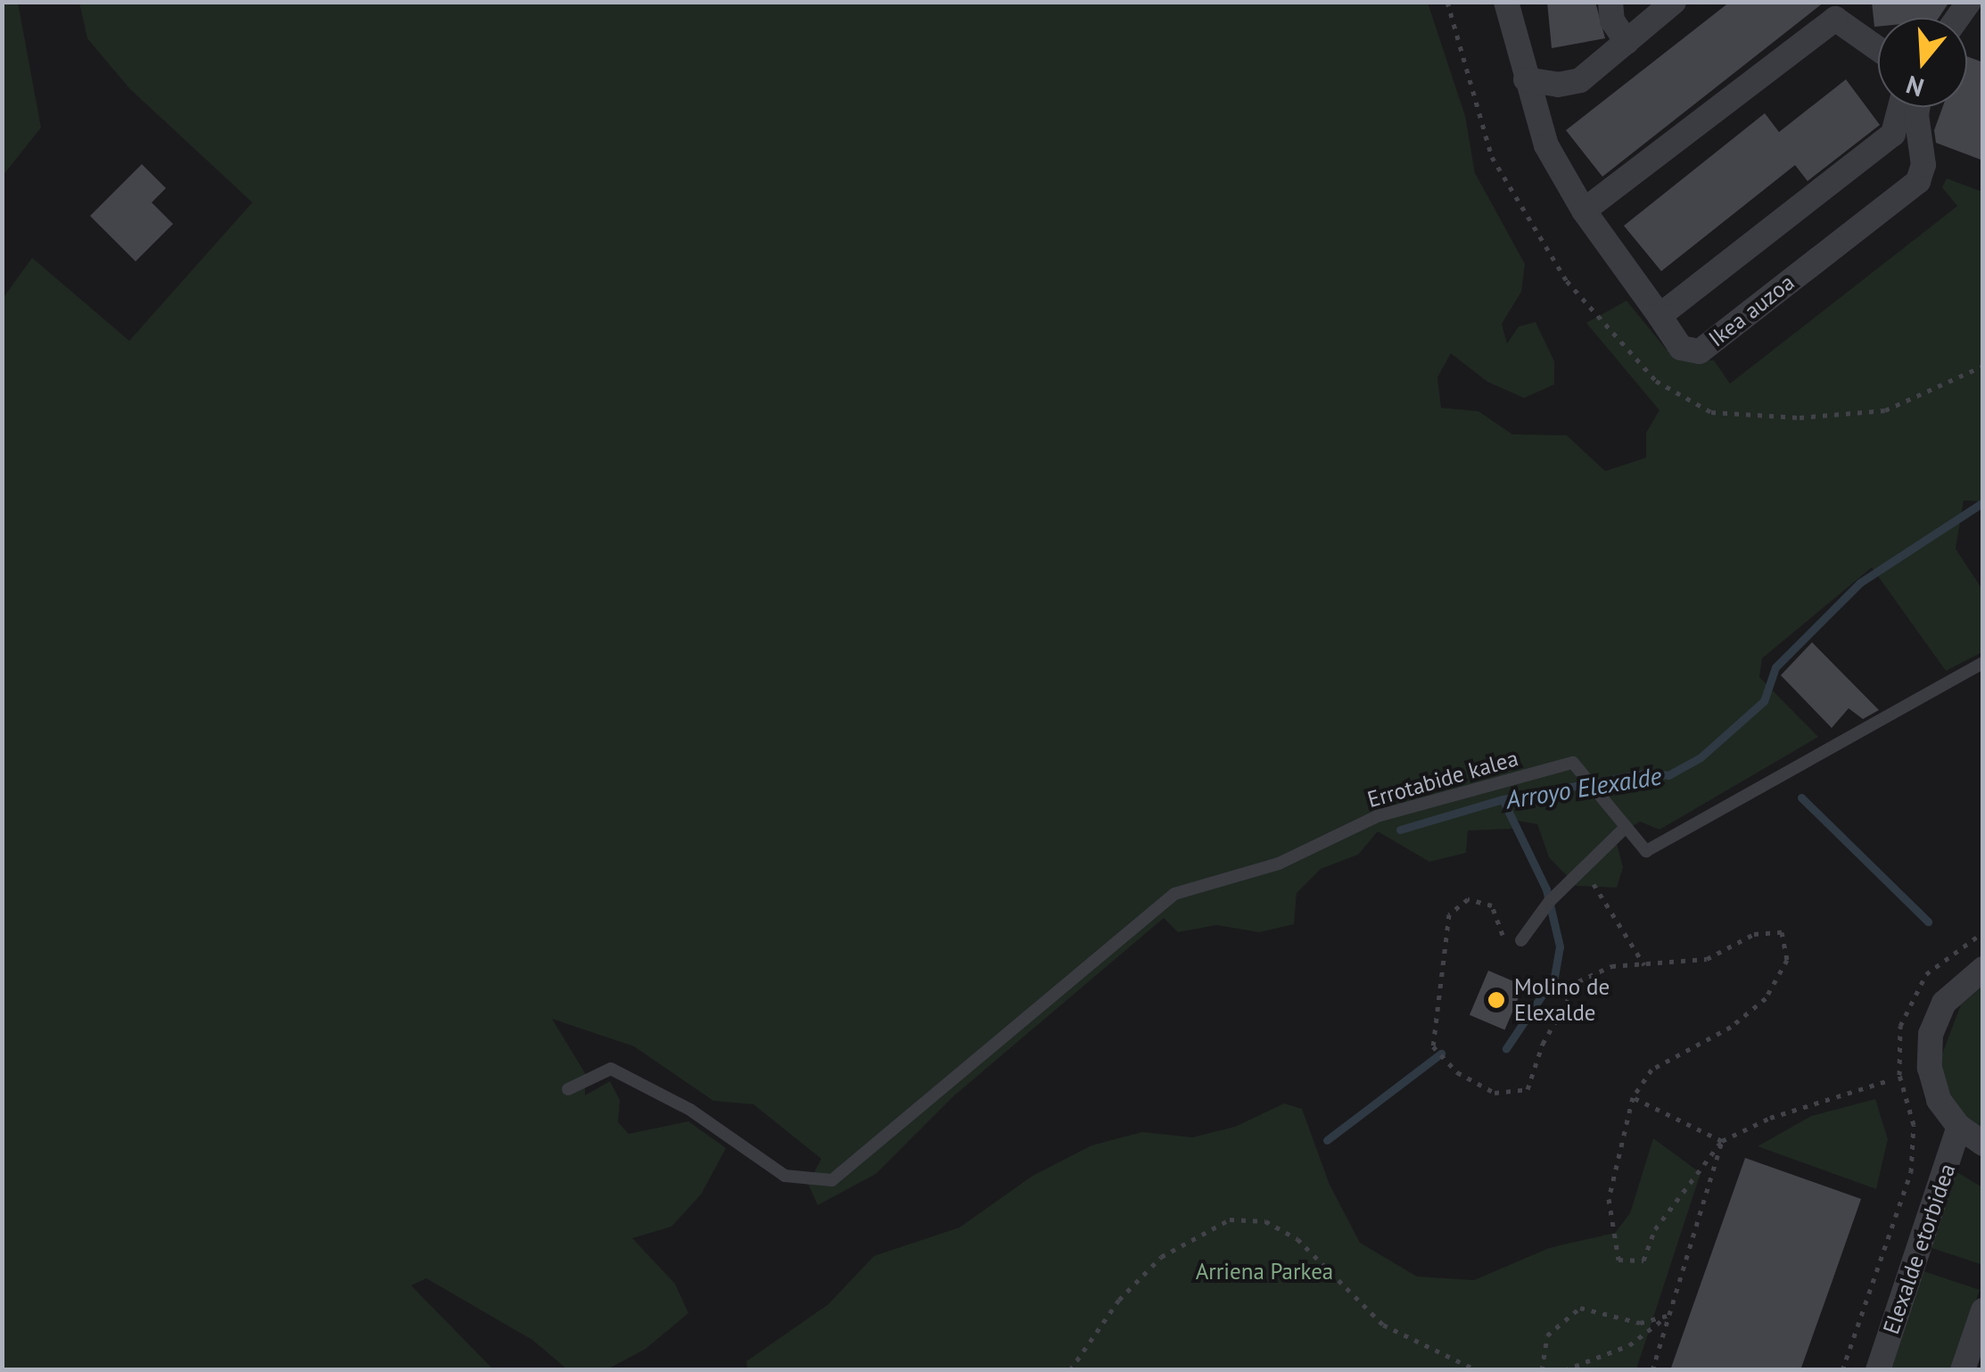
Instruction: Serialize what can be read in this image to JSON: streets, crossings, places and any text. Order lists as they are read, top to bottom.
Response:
{
  "streets": {
    "street": ["Ikea auzoa", "Elexalde etorbidea"],
    "lane": ["Errotabide kalea"]
  },
  "water": ["Arroyo Elexalde"],
  "parks": ["Arriena Parkea"],
  "places": ["Molino de Elexalde"],
  "north": "bottom"
}
